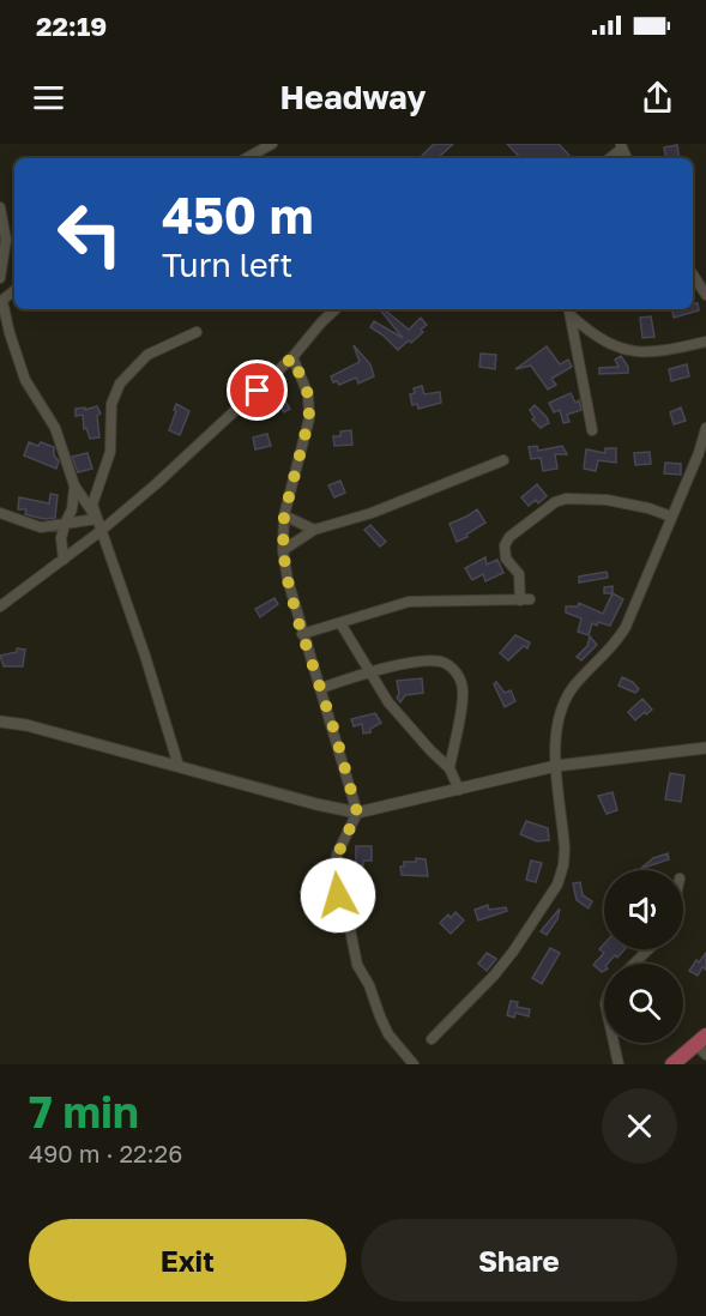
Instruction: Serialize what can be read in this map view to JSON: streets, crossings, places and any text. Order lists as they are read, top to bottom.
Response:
{
  "page": {
    "status": "22:19",
    "header": "Headway",
    "turn": ["450 m", "Turn left"],
    "heading": ["7 min", "490 m · 22:26"],
    "buttons": ["Exit", "Share"]
  }
}
